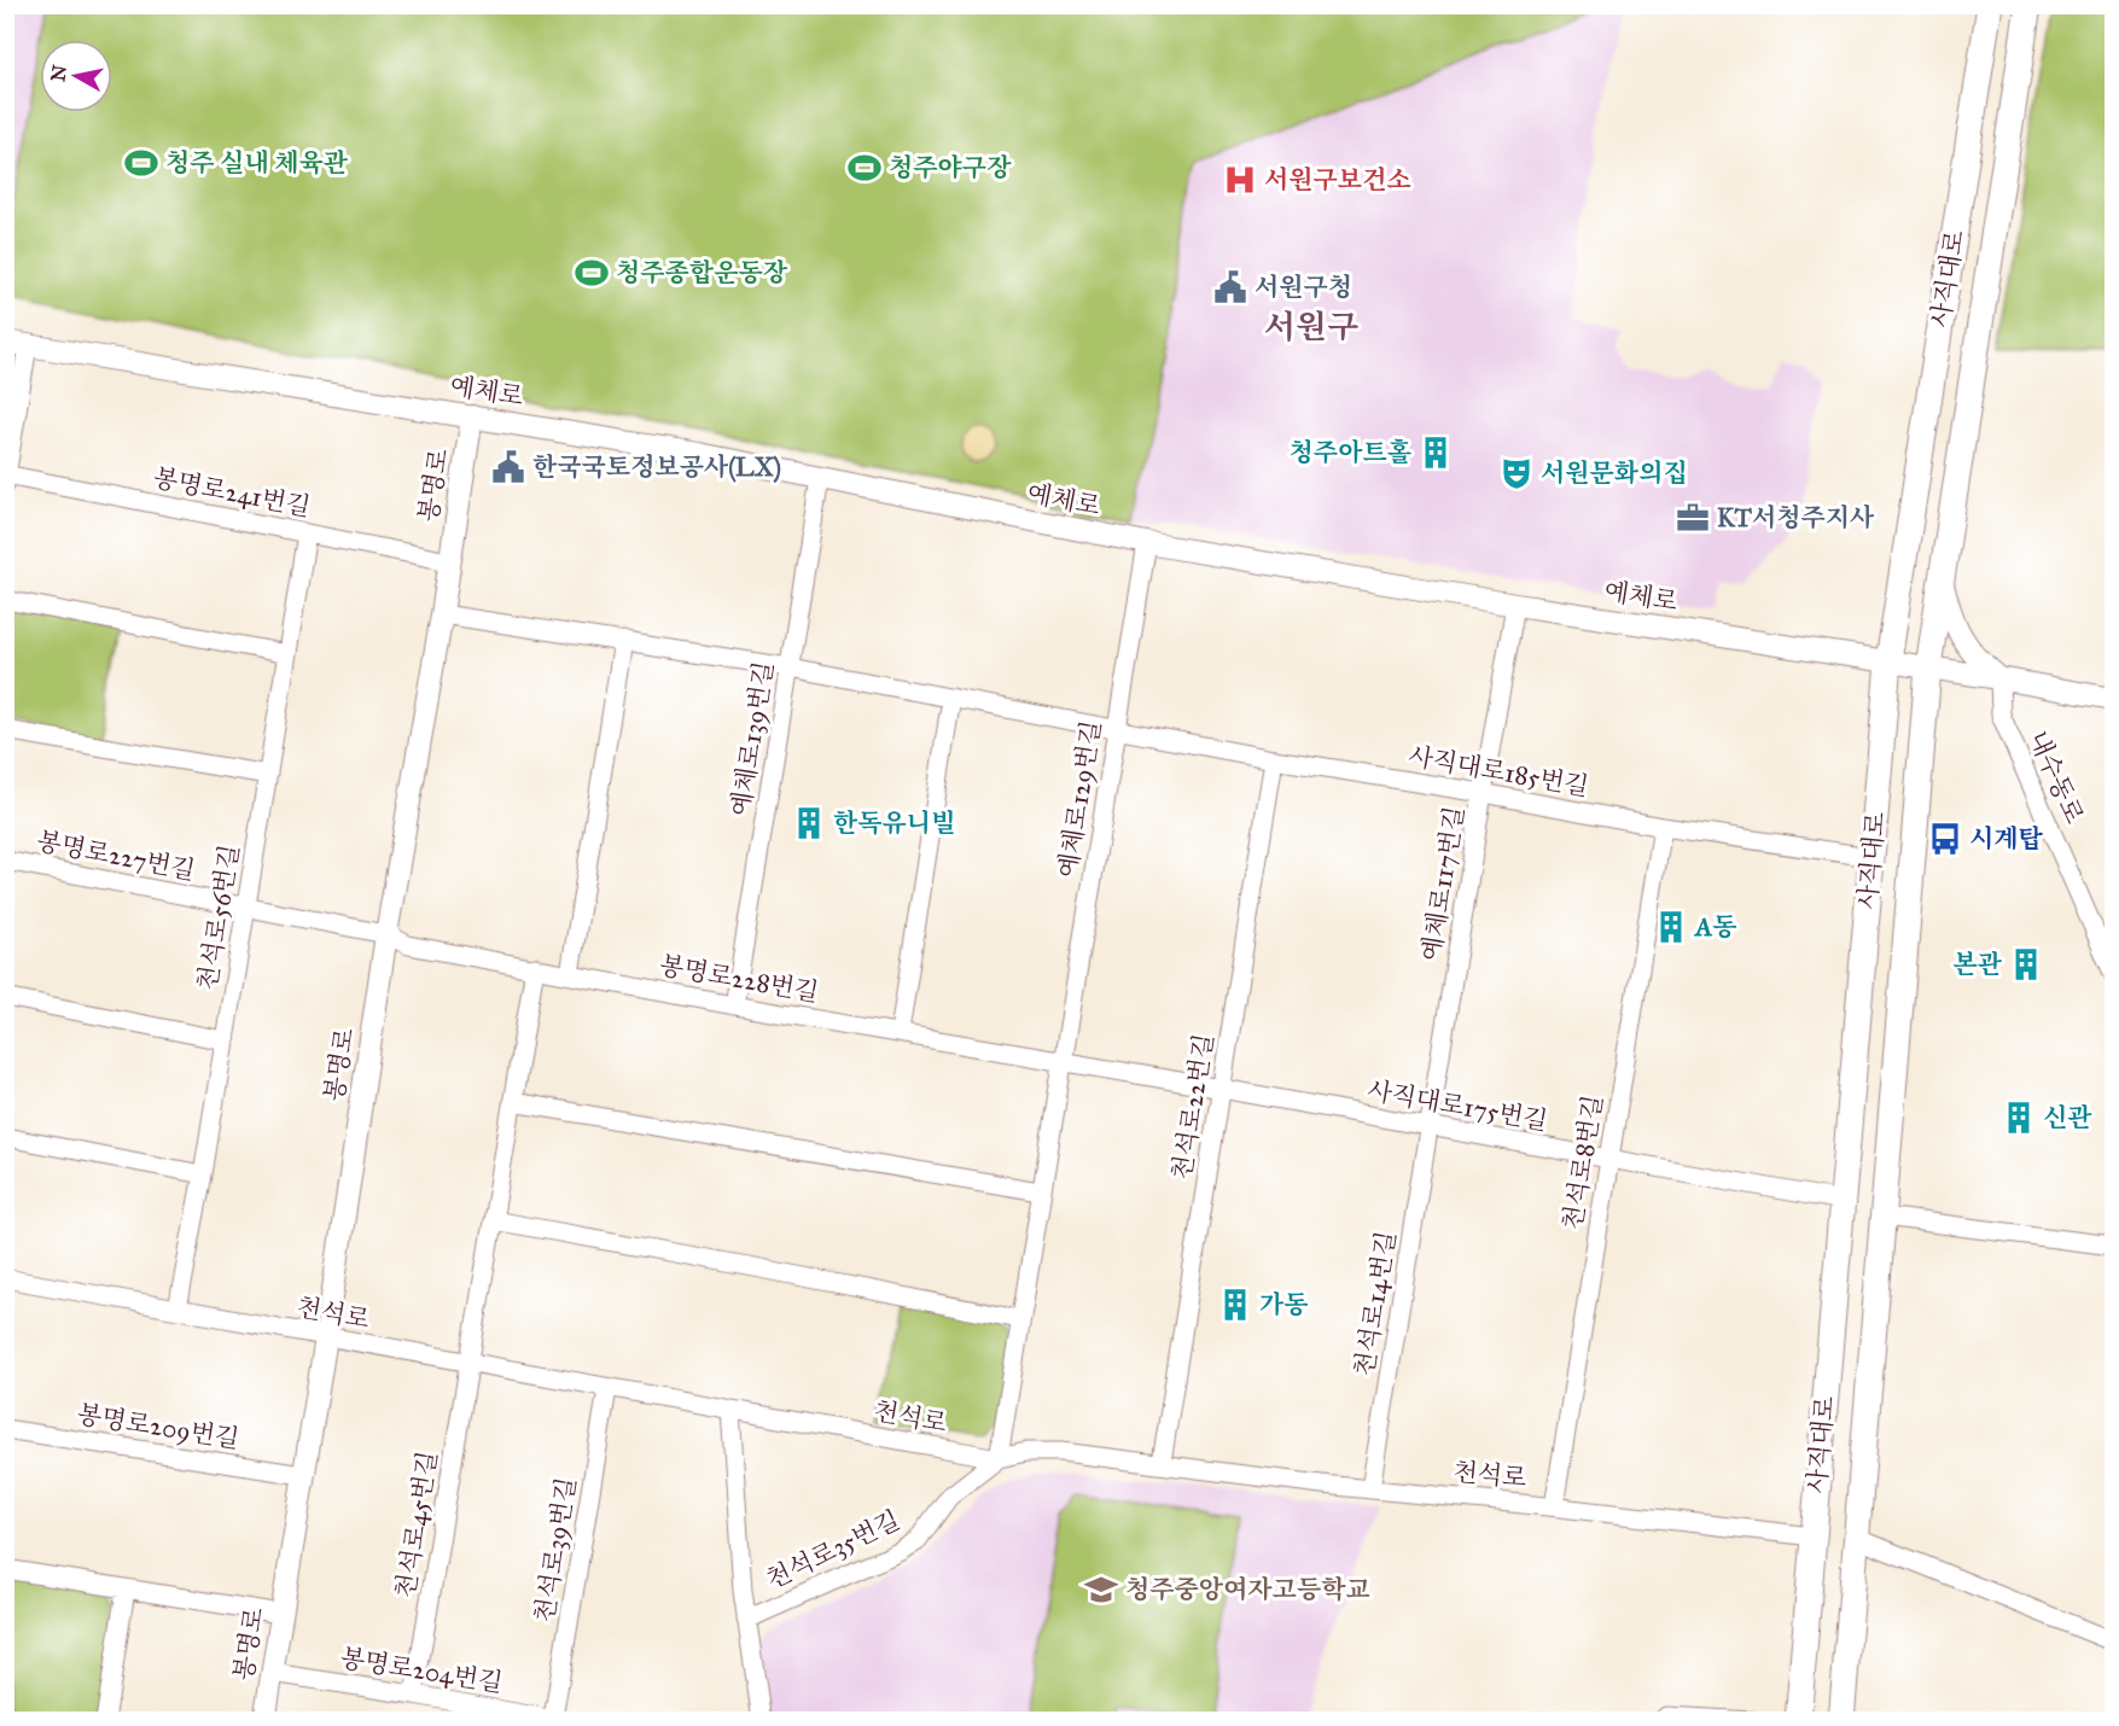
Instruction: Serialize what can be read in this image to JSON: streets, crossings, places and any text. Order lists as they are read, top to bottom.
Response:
{
  "streets": {
    "main road": ["사직대로"],
    "street": [
      "예체로",
      "봉명로",
      "봉명로241번길",
      "예체로139번길",
      "사직대로185번길",
      "내수동로",
      "예체로129번길",
      "봉명로227번길",
      "예체로117번길",
      "천석로56번길",
      "봉명로228번길",
      "사직대로175번길",
      "천석로22번길",
      "천석로8번길",
      "천석로14번길",
      "천석로",
      "봉명로209번길",
      "천석로45번길",
      "천석로39번길",
      "천석로35번길",
      "봉명로204번길"
    ]
  },
  "crossings": [
    ["사직대로", "예체로"],
    ["사직대로", "사직대로185번길"],
    ["사직대로", "사직대로175번길"],
    ["사직대로", "천석로"],
    ["예체로", "봉명로"],
    ["예체로", "예체로139번길"],
    ["예체로", "내수동로"],
    ["예체로", "예체로129번길"],
    ["예체로", "예체로117번길"],
    ["봉명로", "봉명로241번길"],
    ["봉명로", "사직대로185번길"],
    ["봉명로", "봉명로227번길"],
    ["봉명로", "봉명로228번길"],
    ["봉명로", "천석로"],
    ["봉명로", "봉명로209번길"],
    ["봉명로", "봉명로204번길"],
    ["봉명로241번길", "천석로56번길"],
    ["예체로139번길", "사직대로185번길"],
    ["예체로139번길", "봉명로228번길"],
    ["사직대로185번길", "예체로129번길"],
    ["사직대로185번길", "예체로117번길"],
    ["사직대로185번길", "천석로22번길"],
    ["사직대로185번길", "천석로8번길"],
    ["예체로129번길", "봉명로228번길"],
    ["예체로129번길", "사직대로175번길"],
    ["예체로129번길", "천석로"],
    ["예체로129번길", "천석로35번길"],
    ["봉명로227번길", "천석로56번길"],
    ["봉명로227번길", "봉명로228번길"],
    ["예체로117번길", "사직대로175번길"],
    ["예체로117번길", "천석로14번길"],
    ["천석로56번길", "천석로"],
    ["봉명로228번길", "사직대로175번길"],
    ["봉명로228번길", "천석로45번길"],
    ["사직대로175번길", "천석로22번길"],
    ["사직대로175번길", "천석로8번길"],
    ["사직대로175번길", "천석로14번길"],
    ["천석로22번길", "천석로"],
    ["천석로8번길", "천석로"],
    ["천석로14번길", "천석로"],
    ["천석로", "천석로45번길"],
    ["천석로", "천석로39번길"],
    ["천석로", "천석로35번길"],
    ["천석로45번길", "봉명로204번길"],
    ["천석로39번길", "봉명로204번길"]
  ],
  "districts": ["서원구"],
  "places": {
    "sports": ["청주 실내 체육관", "청주야구장", "청주종합운동장"],
    "hospital": ["서원구보건소"],
    "public building": ["서원구청", "한국국토정보공사(LX)"],
    "building": [
      "청주아트홀",
      "한독유니빌",
      "A동",
      "본관",
      "신관",
      "가동"
    ],
    "theatre": ["서원문화의집"],
    "office": ["KT서청주지사"],
    "bus stop": ["시계탑"],
    "school or university": ["청주중앙여자고등학교"]
  },
  "north": "left"
}
